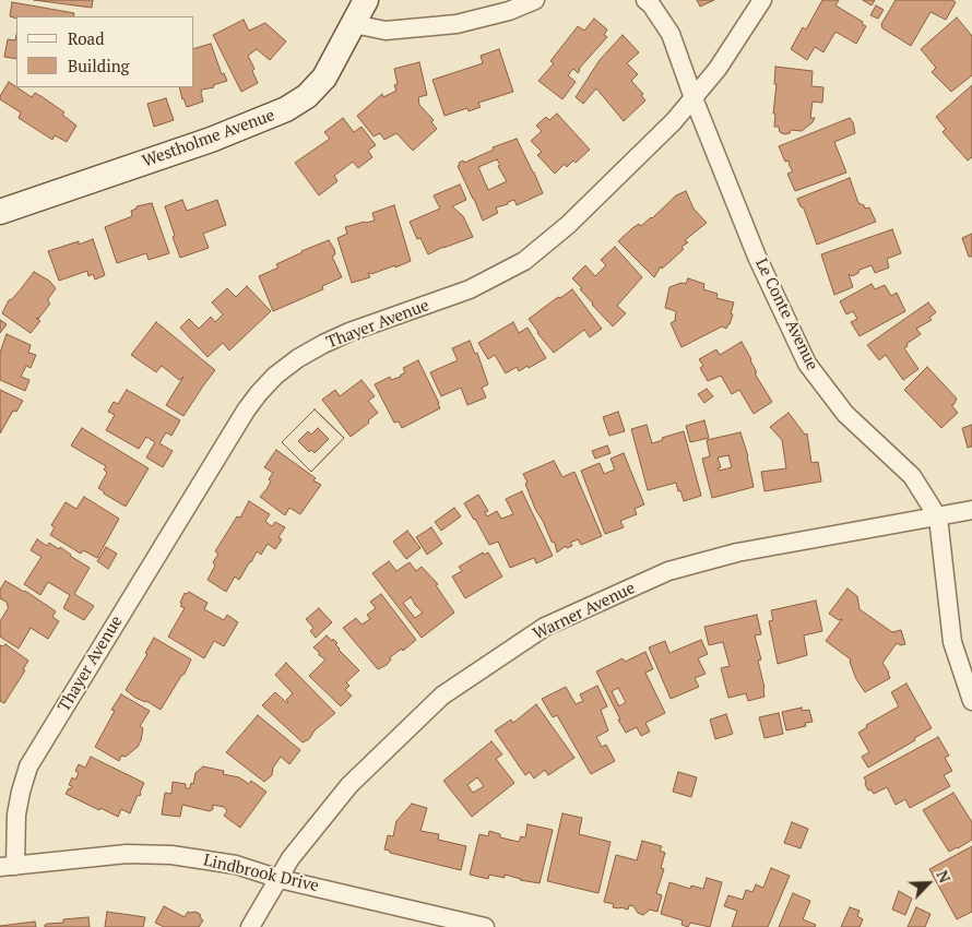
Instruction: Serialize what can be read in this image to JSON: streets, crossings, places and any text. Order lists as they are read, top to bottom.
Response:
{
  "streets": {
    "street": [
      "Westholme Avenue",
      "Le Conte Avenue",
      "Thayer Avenue",
      "Warner Avenue",
      "Lindbrook Drive"
    ]
  },
  "crossings": [
    ["Le Conte Avenue", "Thayer Avenue"],
    ["Le Conte Avenue", "Warner Avenue"],
    ["Thayer Avenue", "Lindbrook Drive"],
    ["Warner Avenue", "Lindbrook Drive"]
  ],
  "legend": ["Road", "Building"],
  "north": "top right"
}
